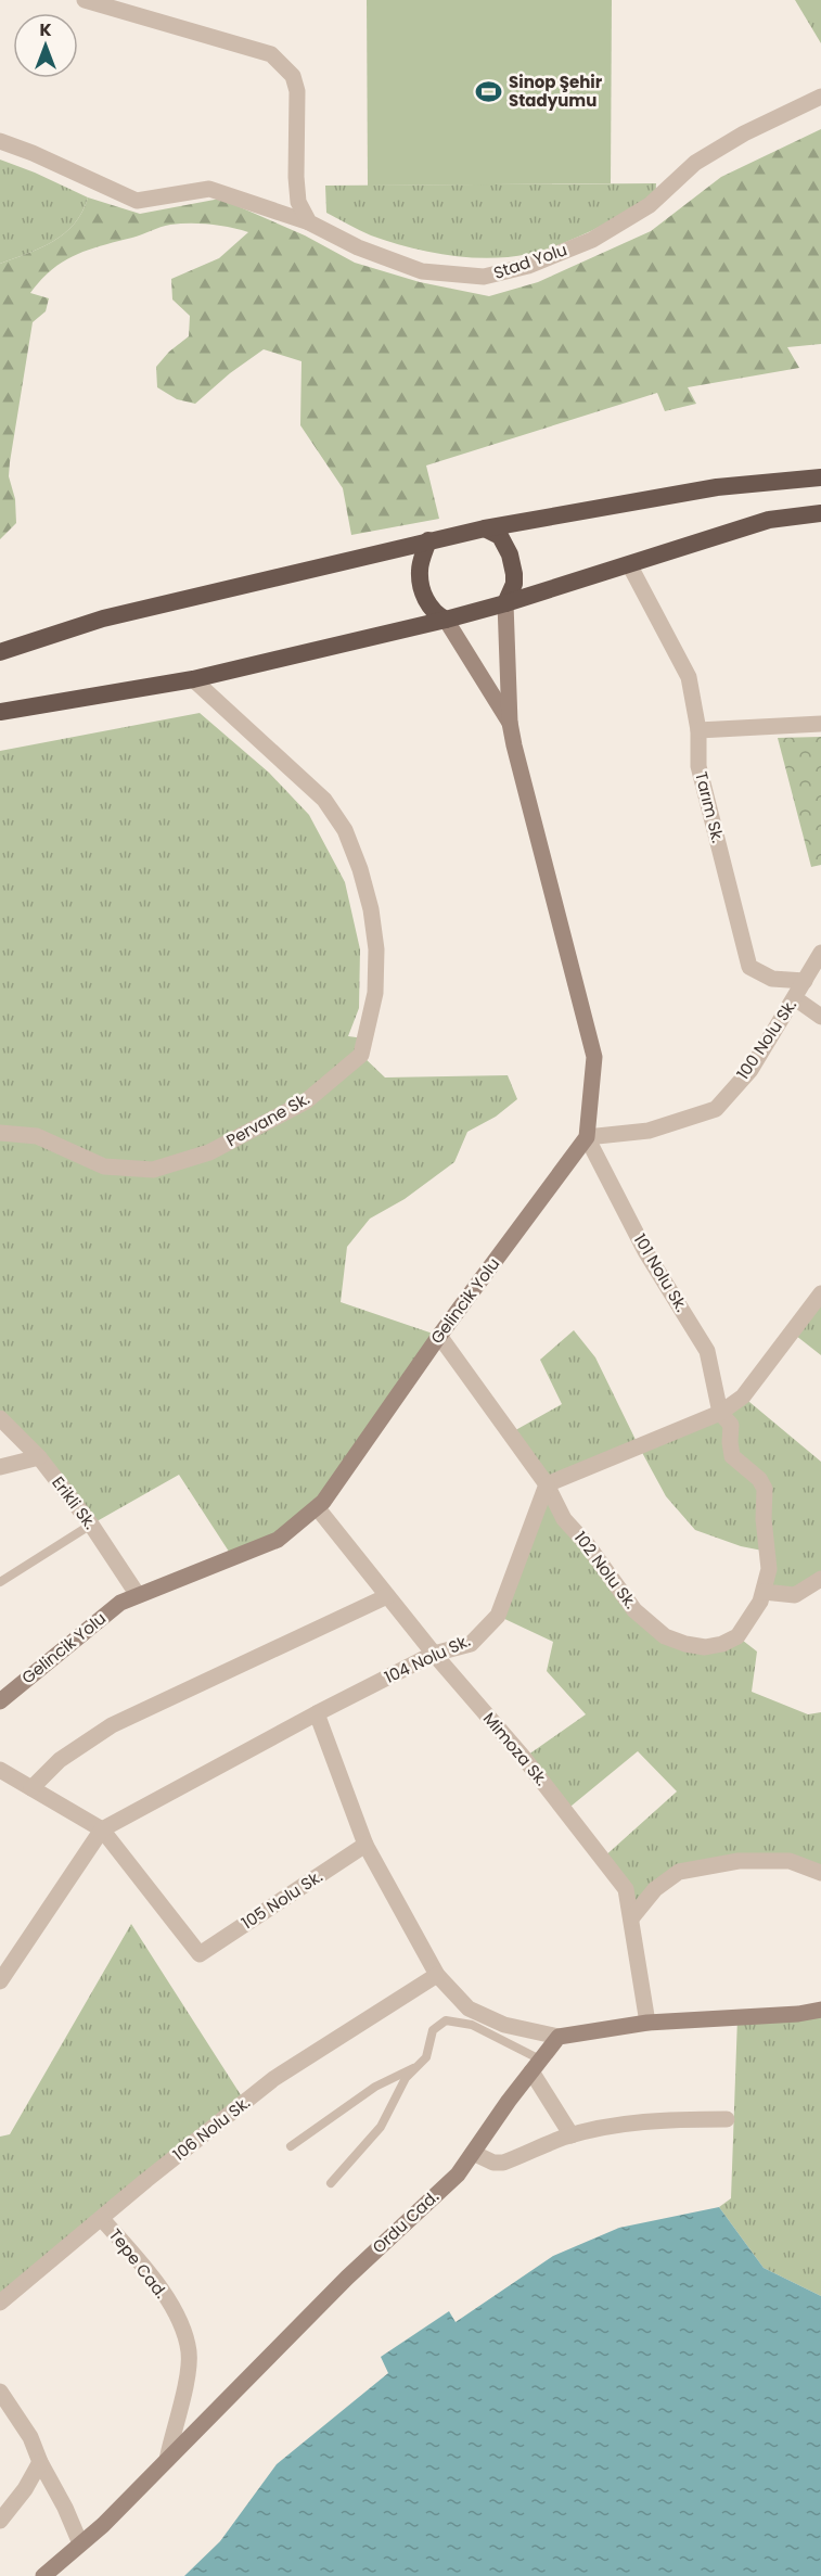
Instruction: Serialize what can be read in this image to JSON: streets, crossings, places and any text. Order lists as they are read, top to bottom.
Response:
{
  "streets": {
    "main road": ["Gelincik Yolu", "Ordu Cad."],
    "street": [
      "Stad Yolu",
      "Tarım Sk.",
      "100 Nolu Sk.",
      "Pervane Sk.",
      "101 Nolu Sk.",
      "Erikli Sk.",
      "102 Nolu Sk.",
      "104 Nolu Sk.",
      "Mimoza Sk.",
      "105 Nolu Sk.",
      "106 Nolu Sk.",
      "Tepe Cad."
    ]
  },
  "crossings": [
    ["Tarım Sk.", "100 Nolu Sk."],
    ["100 Nolu Sk.", "101 Nolu Sk."],
    ["100 Nolu Sk.", "Gelincik Yolu"],
    ["101 Nolu Sk.", "Gelincik Yolu"],
    ["101 Nolu Sk.", "102 Nolu Sk."],
    ["Gelincik Yolu", "Erikli Sk."],
    ["Gelincik Yolu", "Mimoza Sk."],
    ["102 Nolu Sk.", "104 Nolu Sk."],
    ["104 Nolu Sk.", "Mimoza Sk."],
    ["104 Nolu Sk.", "105 Nolu Sk."],
    ["106 Nolu Sk.", "Tepe Cad."],
    ["Ordu Cad.", "Tepe Cad."]
  ],
  "places": {
    "sports": ["Sinop Şehir Stadyumu"]
  },
  "north": "top"
}
